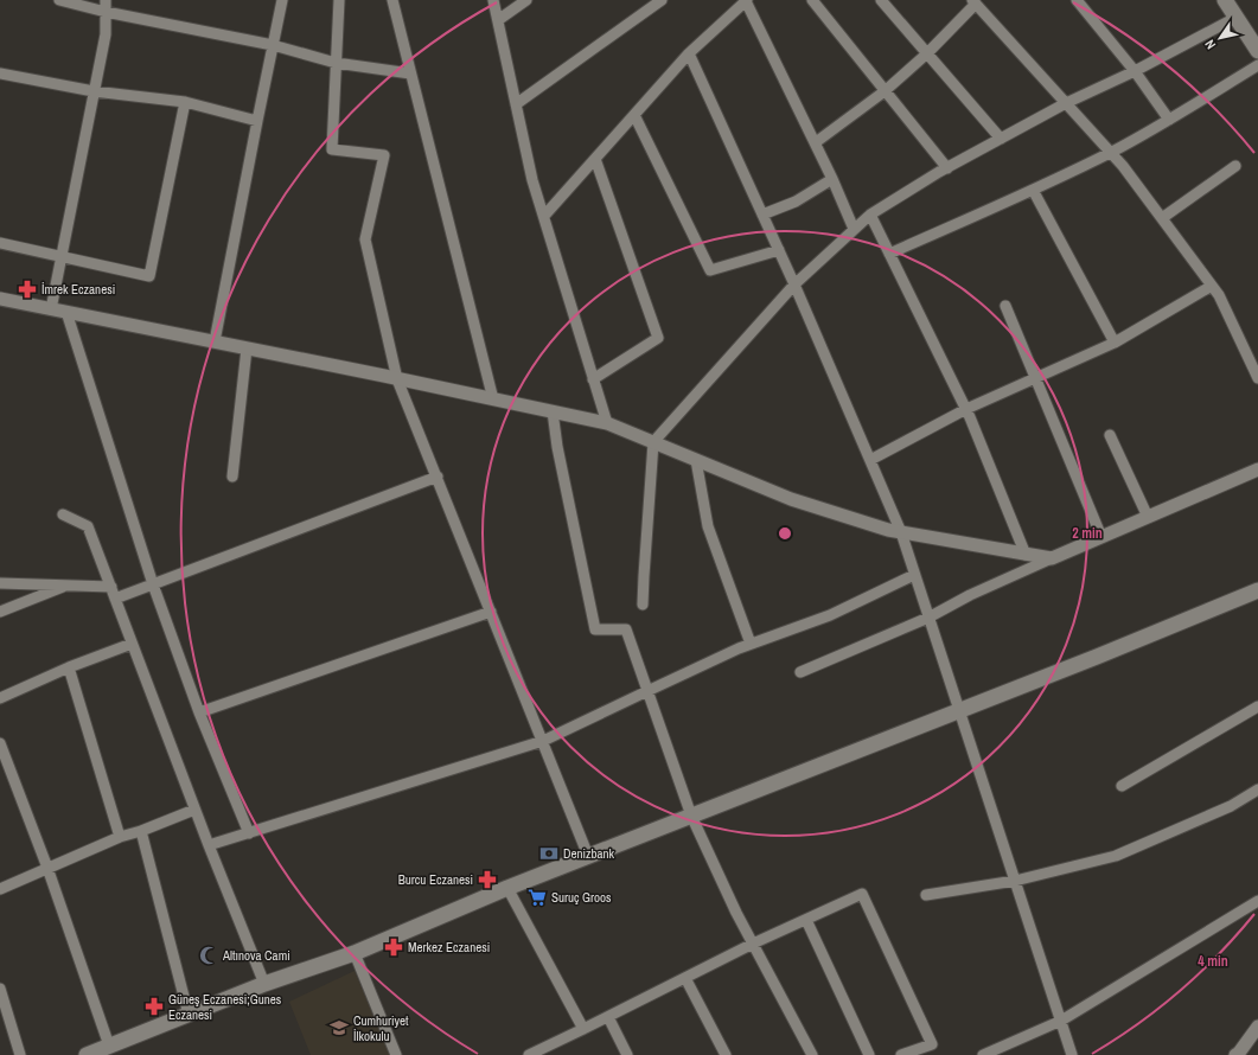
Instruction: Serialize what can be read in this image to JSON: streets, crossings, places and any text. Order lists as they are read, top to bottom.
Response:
{
  "places": {
    "pharmacy": [
      "İmrek Eczanesi",
      "Burcu Eczanesi",
      "Merkez Eczanesi",
      "Güneş Eczanesi;Gunes Eczanesi"
    ],
    "bank": ["Denizbank"],
    "supermarket": ["Suruç Groos"],
    "mosque": ["Altınova Cami"],
    "school or university": ["Cumhuriyet İlkokulu"]
  },
  "north": "bottom left",
  "rings": ["2 min", "4 min"]
}
